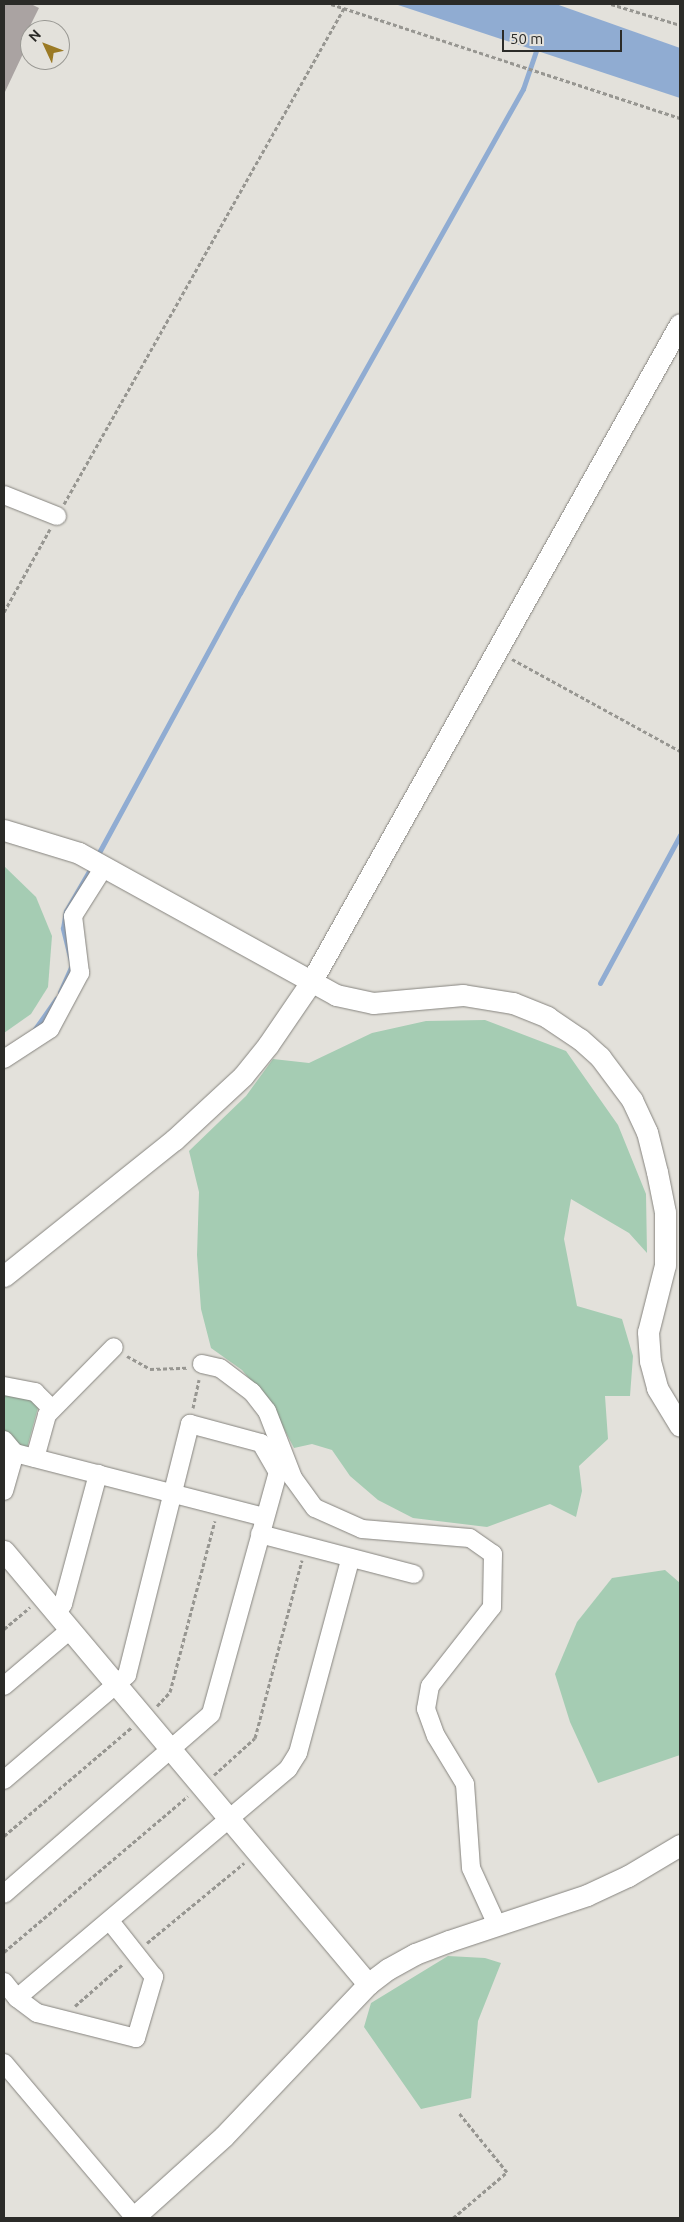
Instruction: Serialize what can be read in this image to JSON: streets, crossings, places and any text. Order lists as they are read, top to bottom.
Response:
{
  "scale_bar": "50 m",
  "north": "top left"
}
